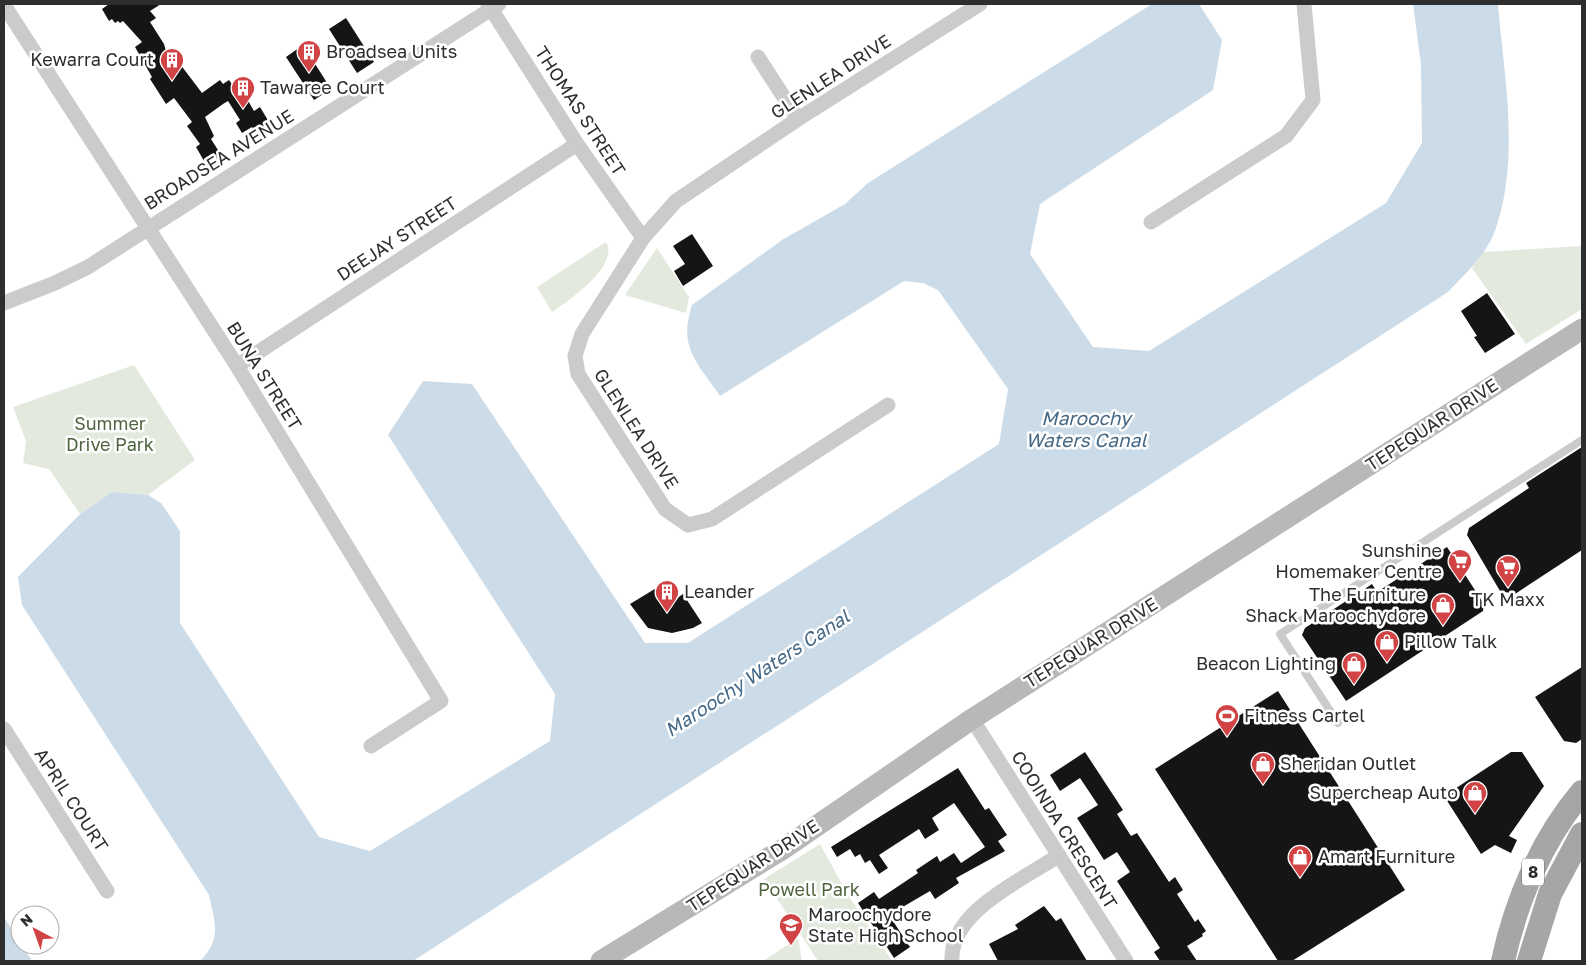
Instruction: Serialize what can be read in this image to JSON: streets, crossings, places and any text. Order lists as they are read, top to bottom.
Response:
{
  "streets": {
    "main road": ["8"],
    "street": [
      "GLENLEA DRIVE",
      "THOMAS STREET",
      "BROADSEA AVENUE",
      "DEEJAY STREET",
      "BUNA STREET",
      "TEPEQUAR DRIVE",
      "APRIL COURT",
      "COOINDA CRESCENT"
    ]
  },
  "crossings": [
    ["GLENLEA DRIVE", "THOMAS STREET"],
    ["THOMAS STREET", "BROADSEA AVENUE"],
    ["THOMAS STREET", "DEEJAY STREET"],
    ["BROADSEA AVENUE", "BUNA STREET"],
    ["DEEJAY STREET", "BUNA STREET"],
    ["TEPEQUAR DRIVE", "COOINDA CRESCENT"]
  ],
  "water": ["Maroochy Waters Canal"],
  "parks": ["Summer Drive Park", "Powell Park"],
  "places": {
    "building": [
      "Broadsea Units",
      "Kewarra Court",
      "Tawaree Court",
      "Leander"
    ],
    "supermarket": ["Sunshine Homemaker Centre", "TK Maxx"],
    "shop": [
      "The Furniture Shack Maroochydore",
      "Pillow Talk",
      "Beacon Lighting",
      "Sheridan Outlet",
      "Supercheap Auto",
      "Amart Furniture"
    ],
    "sports": ["Fitness Cartel"],
    "school or university": ["Maroochydore State High School"]
  },
  "north": "top left"
}
